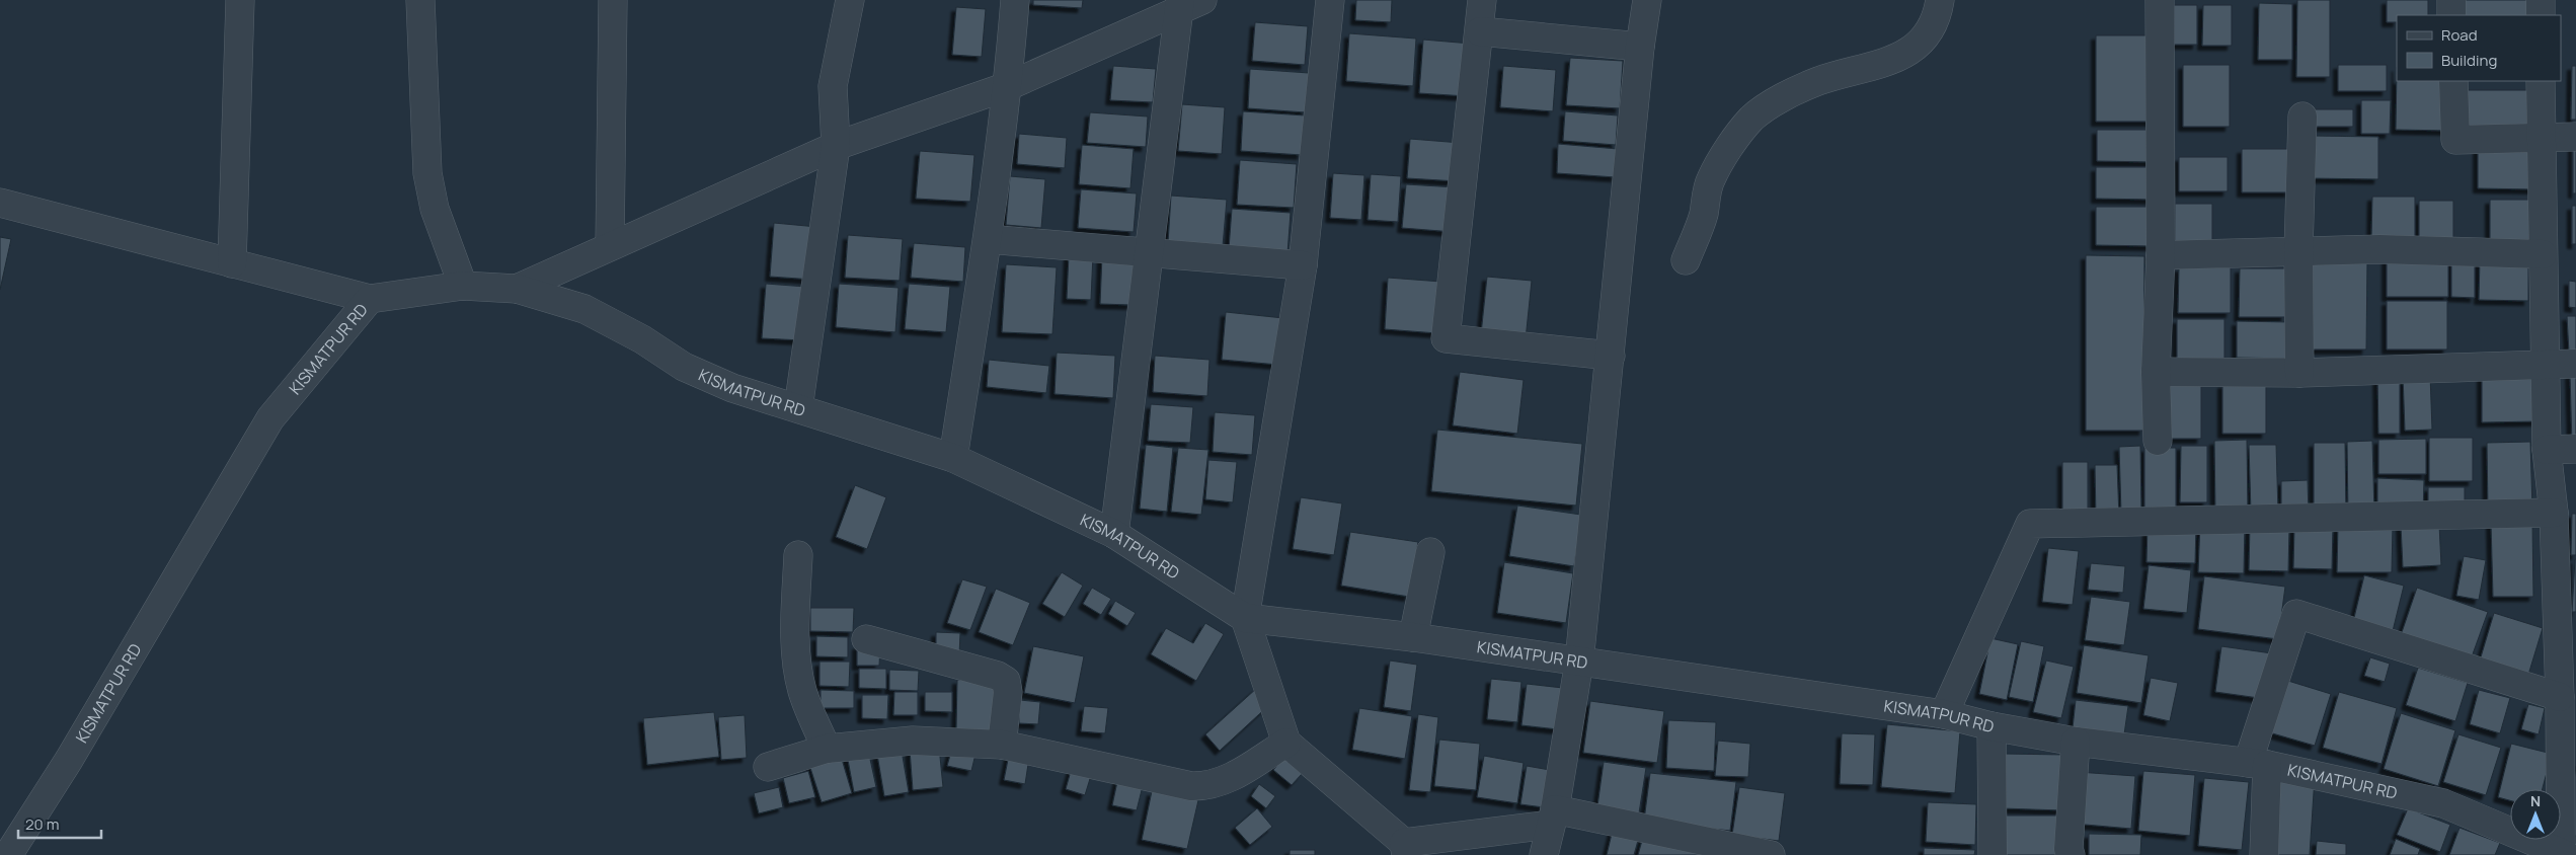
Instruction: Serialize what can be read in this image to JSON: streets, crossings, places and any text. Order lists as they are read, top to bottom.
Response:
{
  "streets": {
    "street": ["KISMATPUR RD"]
  },
  "legend": ["Road", "Building"],
  "scale_bar": "20 m",
  "north": "top"
}
